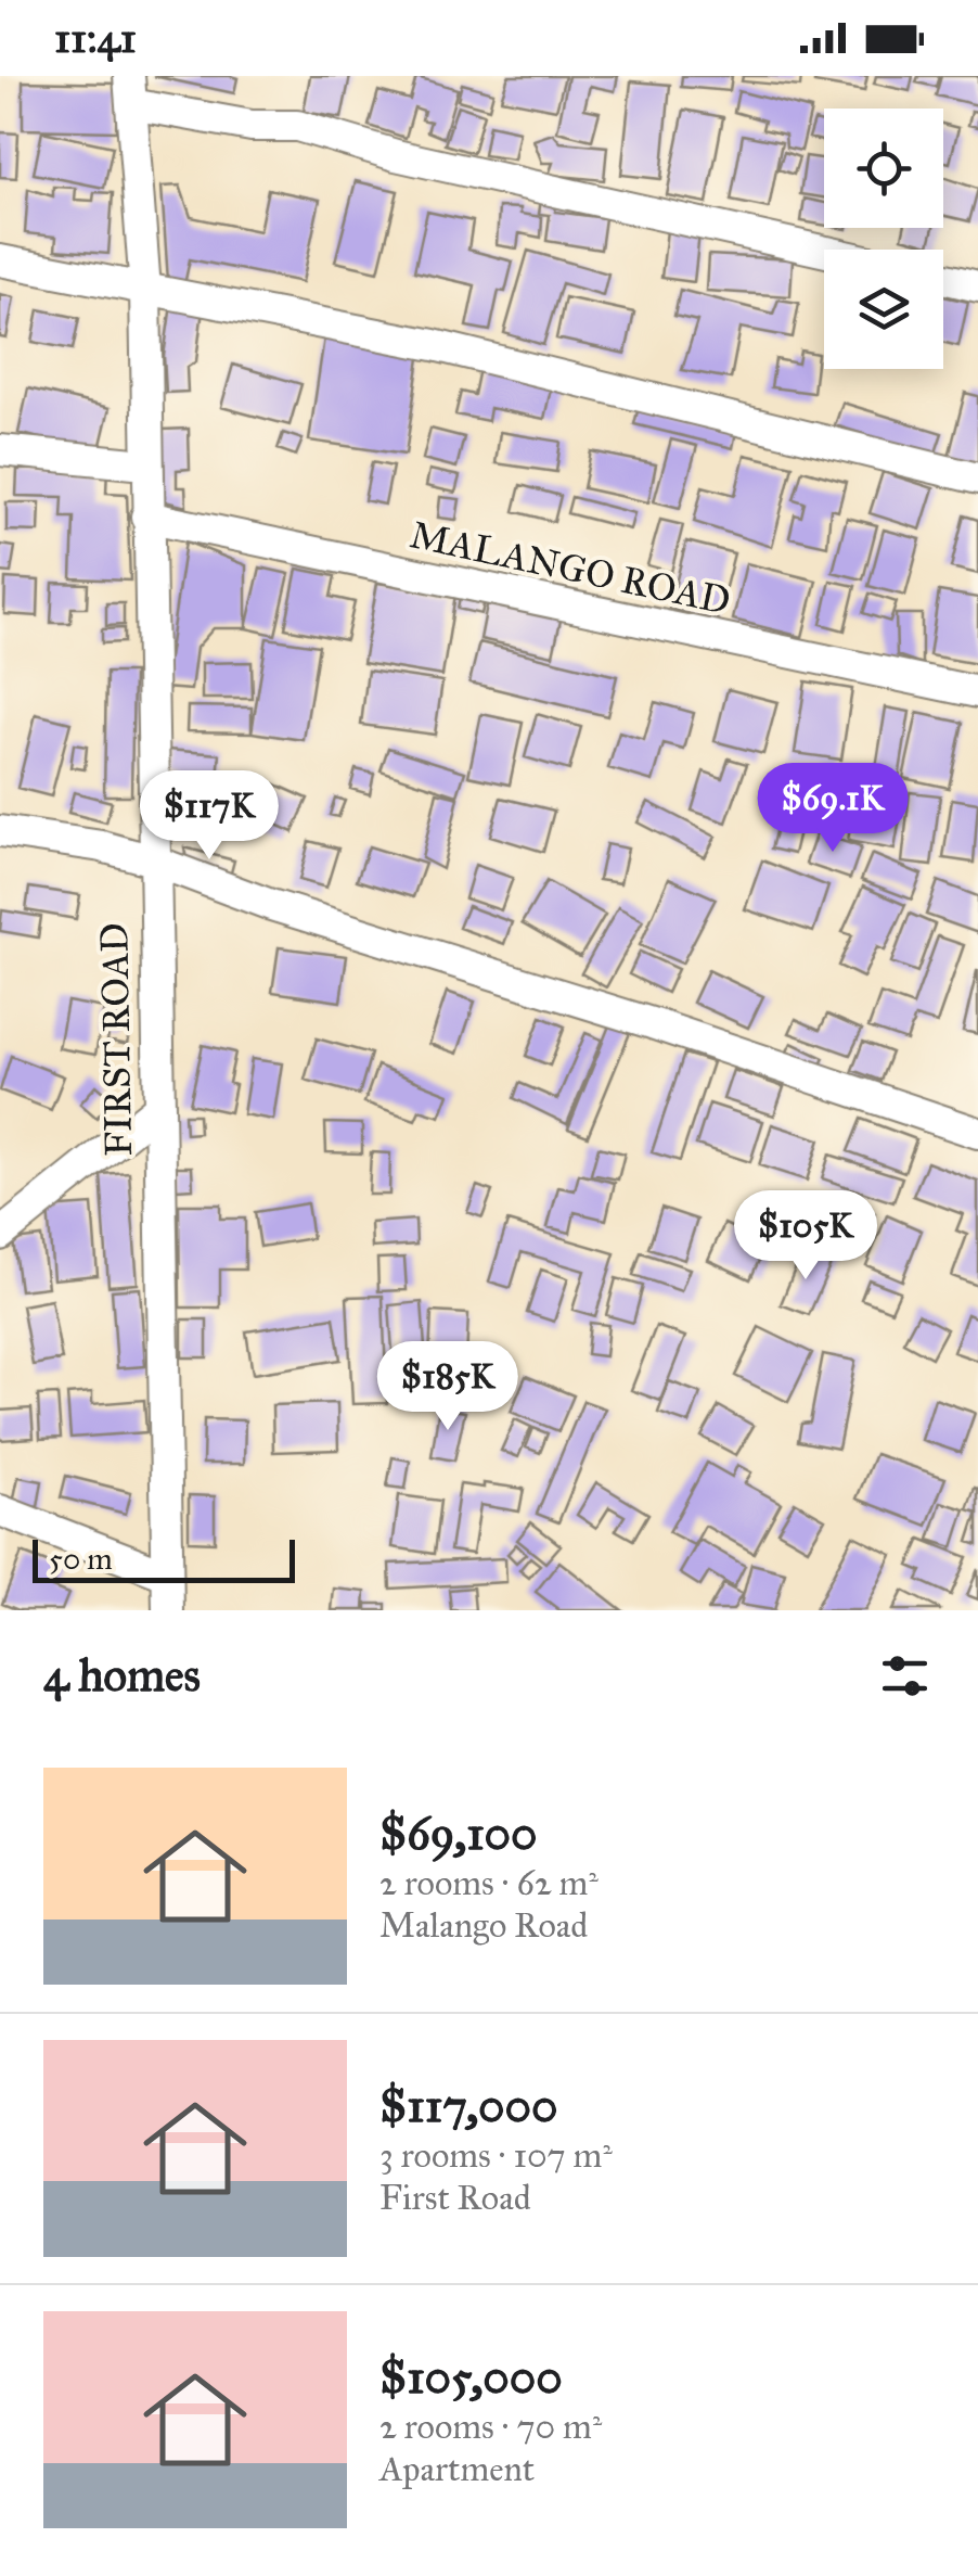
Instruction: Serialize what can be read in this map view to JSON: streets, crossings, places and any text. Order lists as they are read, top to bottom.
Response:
{
  "streets": {
    "street": ["MALANGO ROAD", "FIRST ROAD"]
  },
  "crossings": [
    ["MALANGO ROAD", "FIRST ROAD"]
  ],
  "scale_bar": "50 m",
  "page": {
    "status": "11:41",
    "price": [
      "$69.1K",
      "$117K",
      "$105K",
      "$185K"
    ],
    "scale": "50 m",
    "heading": "4 homes",
    "list": [
      {
        "name": "$69,100",
        "note": "2 rooms · 62 m² · Malango Road"
      },
      {
        "name": "$117,000",
        "note": "3 rooms · 107 m² · First Road"
      },
      {
        "name": "$105,000",
        "note": "2 rooms · 70 m² · Apartment"
      }
    ]
  }
}
